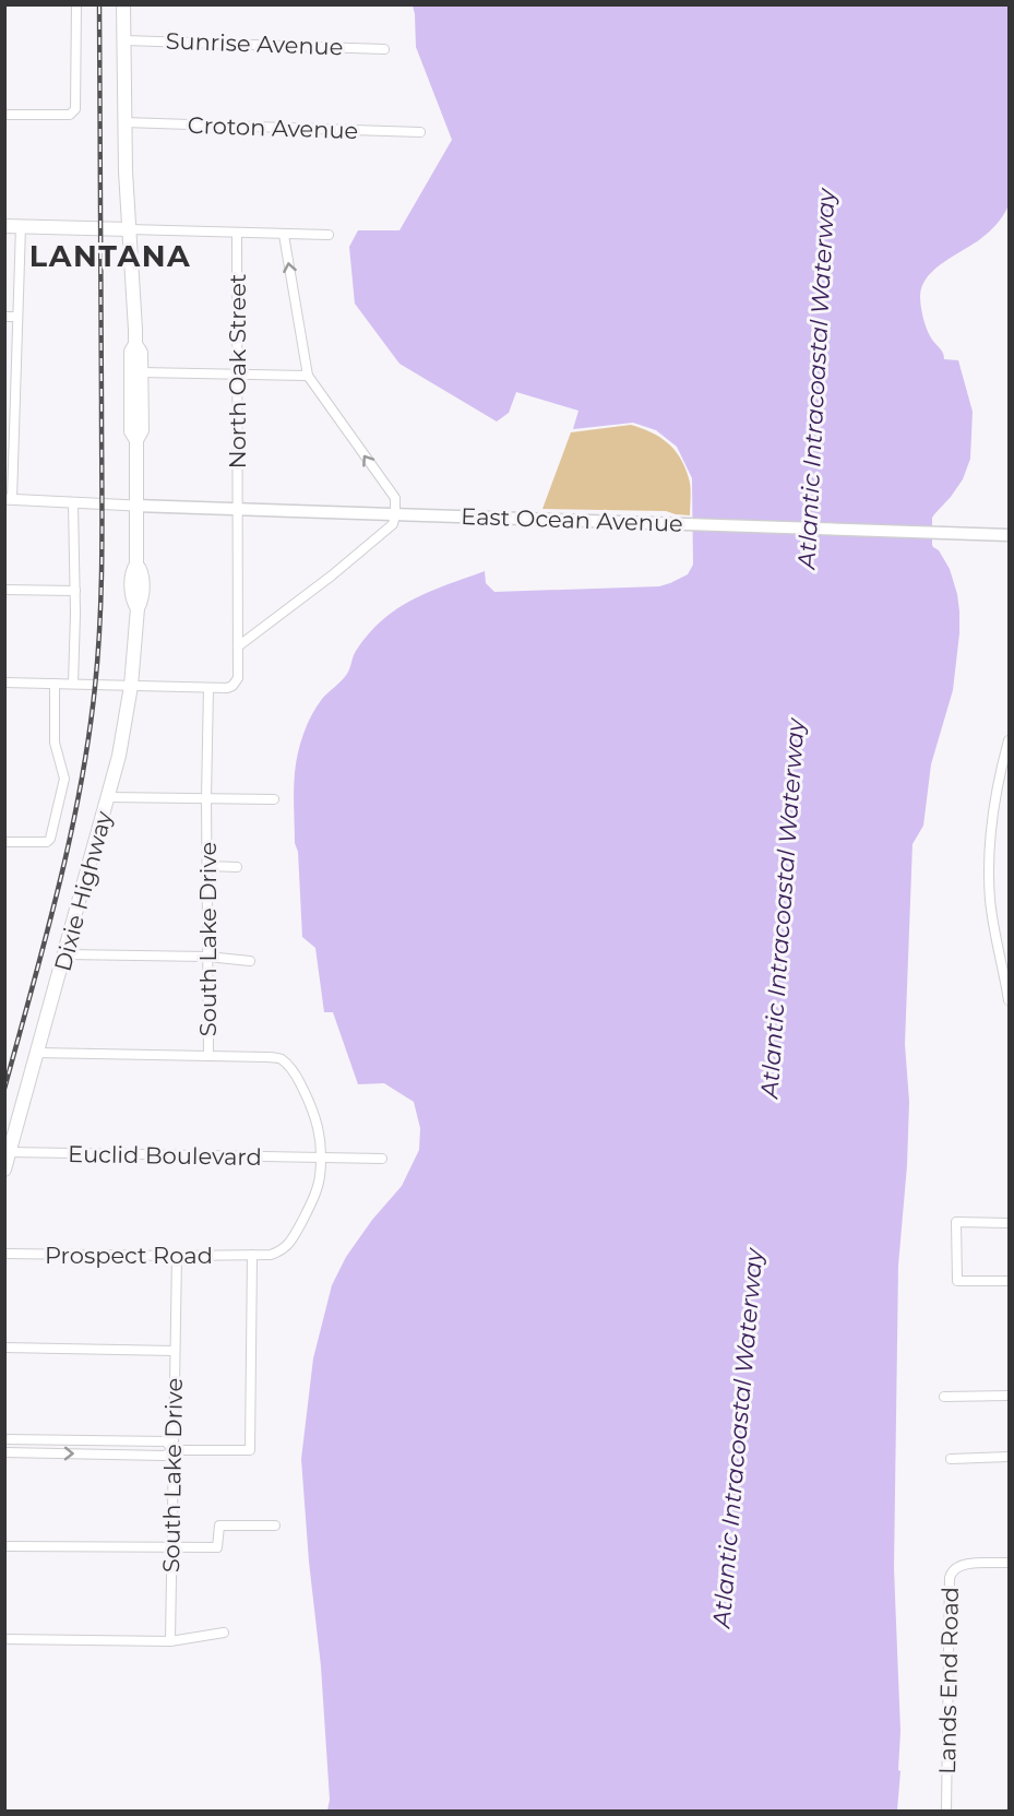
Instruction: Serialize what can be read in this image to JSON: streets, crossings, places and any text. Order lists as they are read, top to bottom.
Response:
{
  "streets": {
    "main road": ["East Ocean Avenue", "Dixie Highway"],
    "street": [
      "Sunrise Avenue",
      "Croton Avenue",
      "North Oak Street",
      "South Lake Drive",
      "Euclid Boulevard",
      "Prospect Road",
      "Lands End Road"
    ]
  },
  "crossings": [
    ["Sunrise Avenue", "Dixie Highway"],
    ["Croton Avenue", "Dixie Highway"],
    ["North Oak Street", "East Ocean Avenue"],
    ["North Oak Street", "South Lake Drive"],
    ["East Ocean Avenue", "Dixie Highway"],
    ["Dixie Highway", "Euclid Boulevard"],
    ["South Lake Drive", "Euclid Boulevard"],
    ["South Lake Drive", "Prospect Road"]
  ],
  "districts": ["LANTANA"],
  "water": ["Atlantic Intracoastal Waterway"]
}
